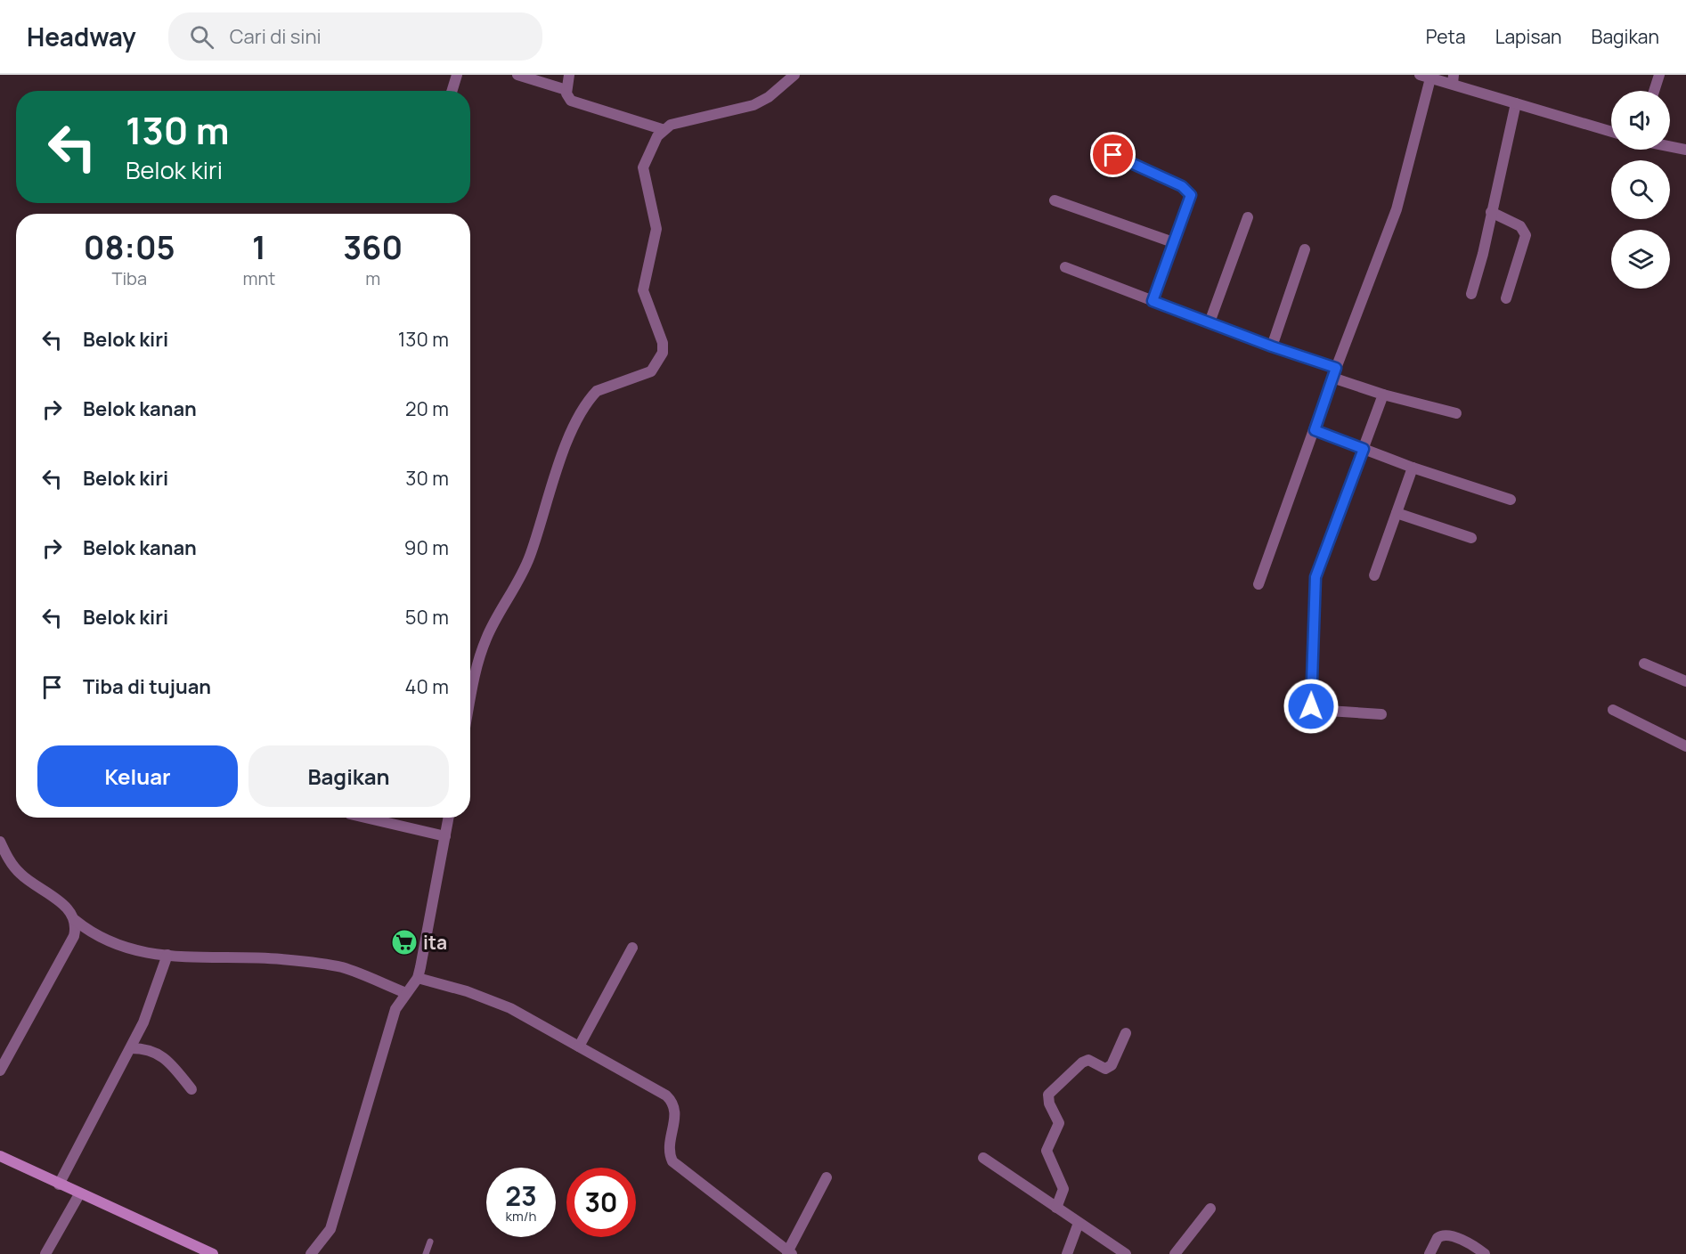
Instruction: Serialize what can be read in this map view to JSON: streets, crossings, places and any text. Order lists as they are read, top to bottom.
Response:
{
  "places": {
    "supermarket": ["ita"]
  },
  "page": {
    "header": "Headway",
    "search": "Cari di sini",
    "nav": ["Peta", "Lapisan", "Bagikan"],
    "turn": ["130 m", "Belok kiri"],
    "eta": [
      "08:05",
      "Tiba",
      "1",
      "mnt",
      "360",
      "m"
    ],
    "list": [
      {
        "name": "Belok kiri",
        "value": "130 m"
      },
      {
        "name": "Belok kanan",
        "value": "20 m"
      },
      {
        "name": "Belok kiri",
        "value": "30 m"
      },
      {
        "name": "Belok kanan",
        "value": "90 m"
      },
      {
        "name": "Belok kiri",
        "value": "50 m"
      },
      {
        "name": "Tiba di tujuan",
        "value": "40 m"
      }
    ],
    "buttons": ["Keluar", "Bagikan"],
    "speed": "23 km/h",
    "limit": "30"
  }
}
